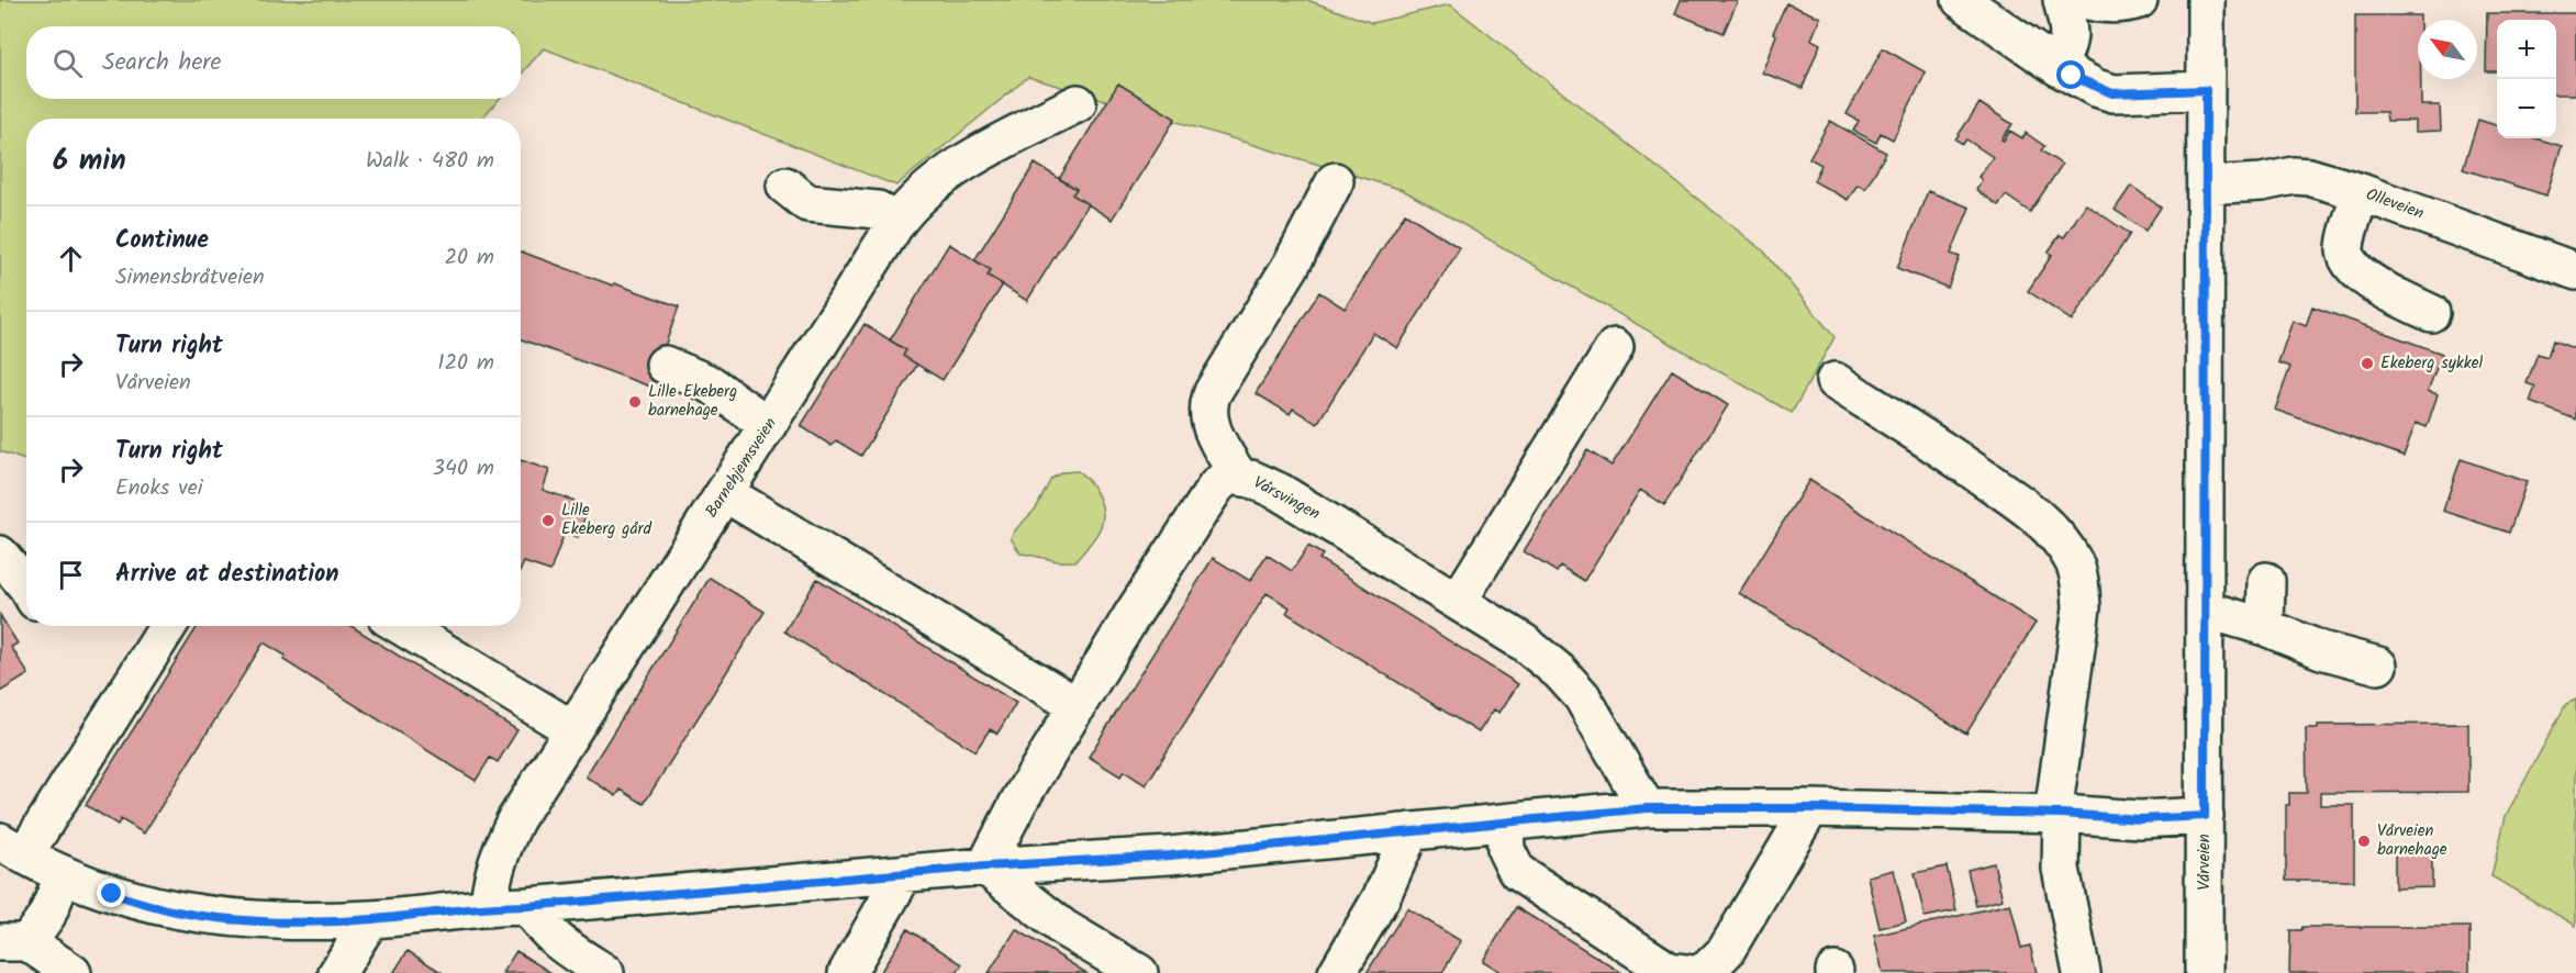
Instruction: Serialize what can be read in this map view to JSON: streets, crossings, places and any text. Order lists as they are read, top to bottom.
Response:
{
  "streets": {
    "street": [
      "Olleveien",
      "Barnehjemsveien",
      "Vårsvingen",
      "Vårveien"
    ]
  },
  "crossings": [
    ["Olleveien", "Vårveien"]
  ],
  "places": [
    "Ekeberg sykkel",
    "Lille Ekeberg barnehage",
    "Lille Ekeberg gård",
    "Vårveien barnehage"
  ],
  "north": "top left",
  "page": {
    "map_buttons": ["+", "−"],
    "search": "Search here",
    "heading": ["6 min", "Walk · 480 m"],
    "list": [
      ["Continue", "Simensbråtveien", "20 m"],
      ["Turn right", "Vårveien", "120 m"],
      ["Turn right", "Enoks vei", "340 m"],
      "Arrive at destination"
    ]
  }
}
